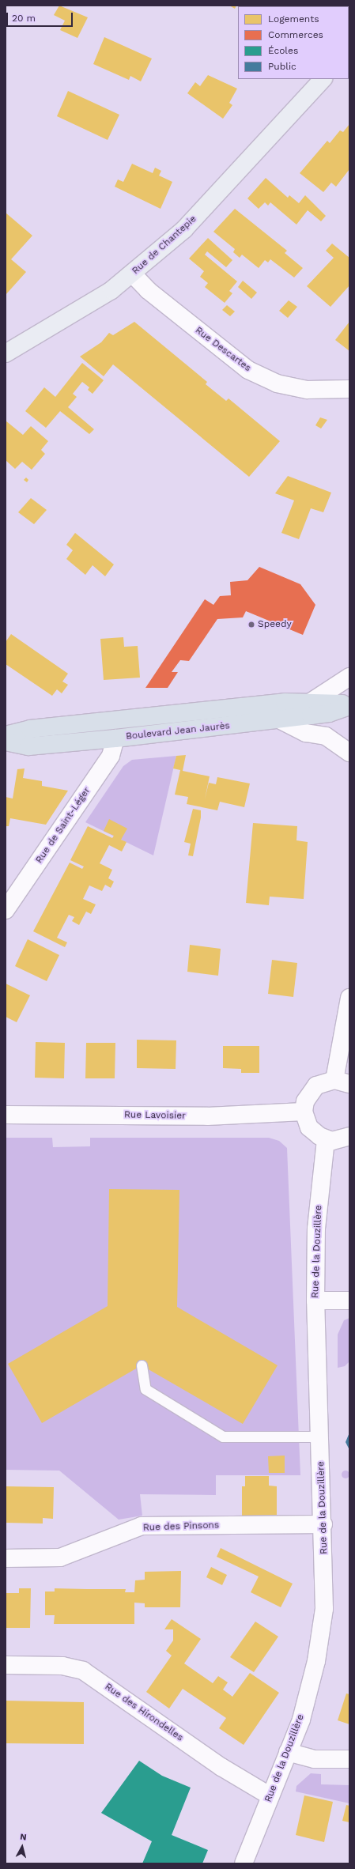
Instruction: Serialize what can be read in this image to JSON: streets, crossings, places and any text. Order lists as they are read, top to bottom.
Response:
{
  "streets": {
    "main road": ["Boulevard Jean Jaurès"],
    "street": [
      "Rue de Chantepie",
      "Rue Descartes",
      "Rue de Saint-Léger",
      "Rue Lavoisier",
      "Rue de la Douzillère",
      "Rue des Pinsons",
      "Rue des Hirondelles"
    ]
  },
  "crossings": [
    ["Rue de Chantepie", "Rue Descartes"],
    ["Boulevard Jean Jaurès", "Rue de Saint-Léger"],
    ["Rue de la Douzillère", "Rue des Pinsons"],
    ["Rue de la Douzillère", "Rue des Hirondelles"]
  ],
  "places": ["Speedy"],
  "legend": [
    "Logements",
    "Commerces",
    "Écoles",
    "Public"
  ],
  "scale_bar": "20 m",
  "north": "top"
}
